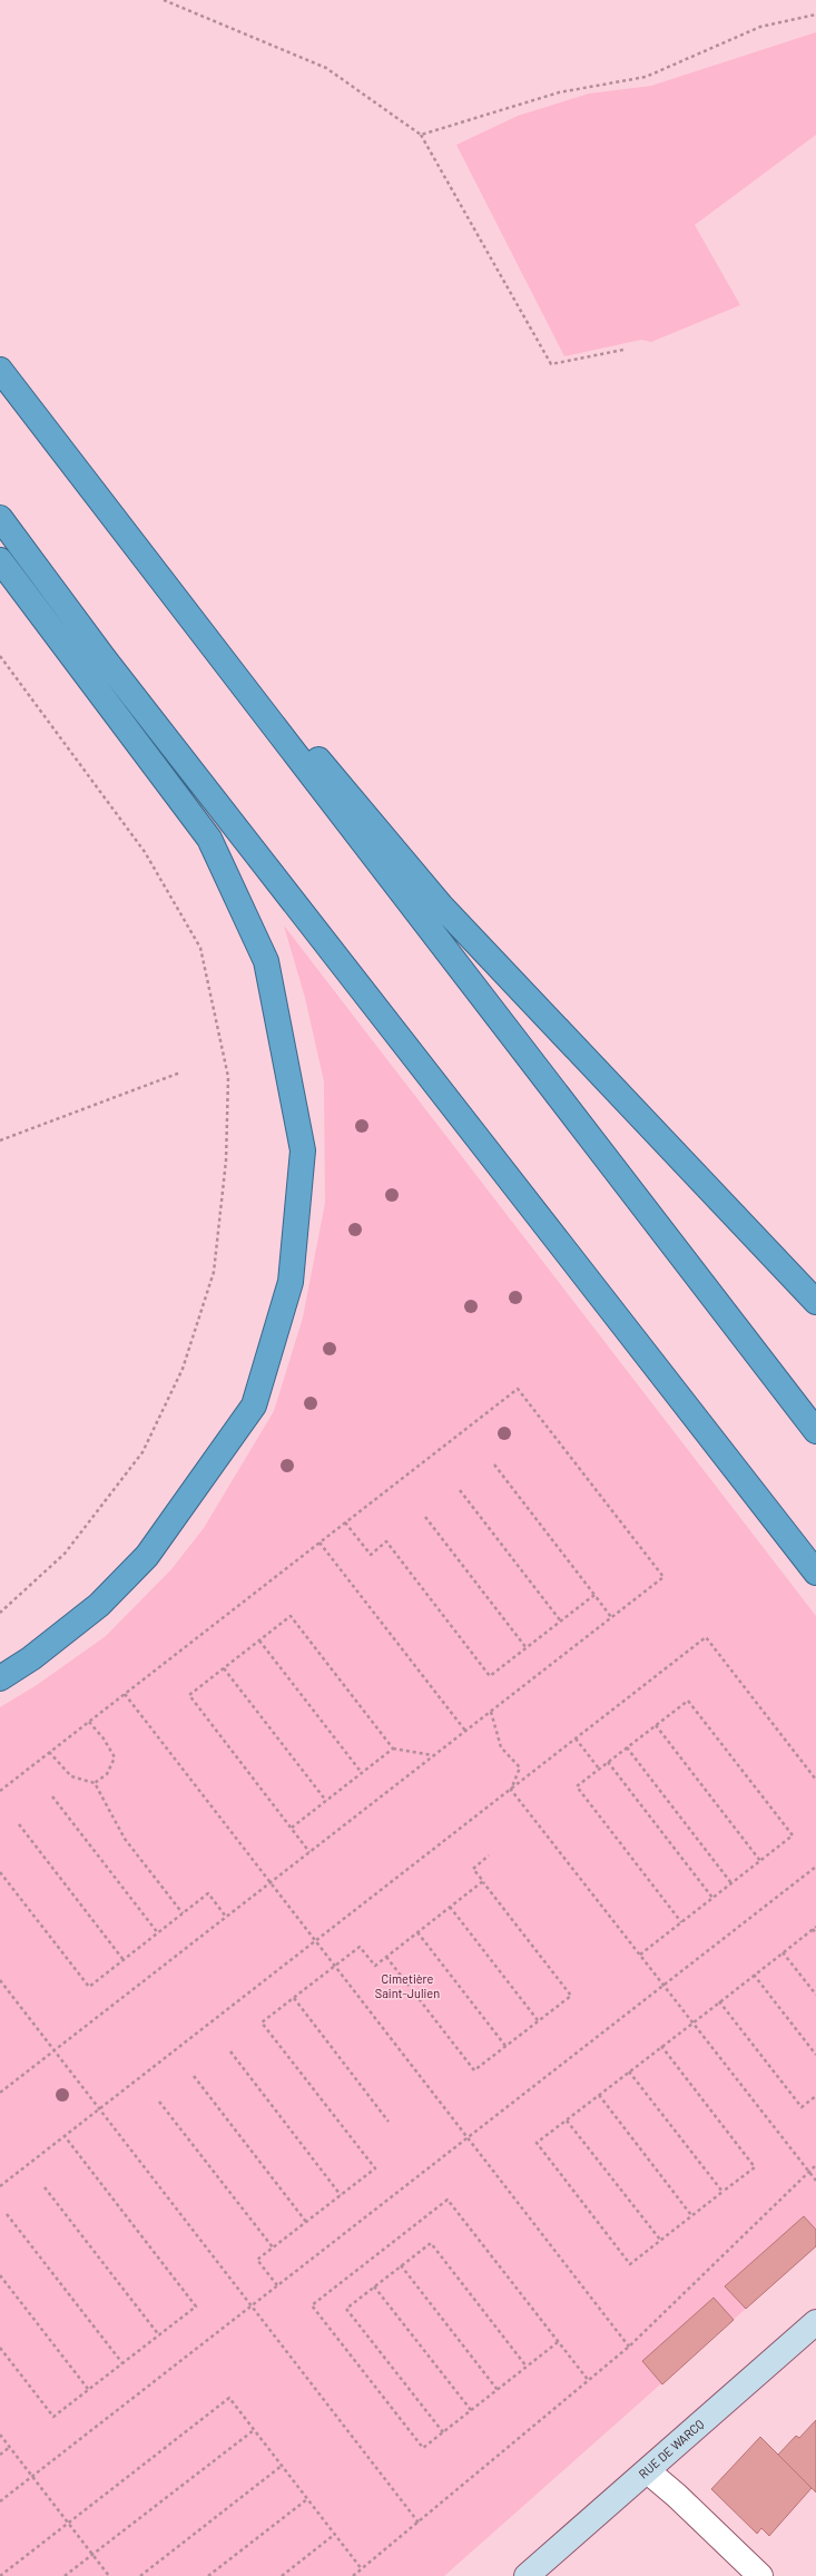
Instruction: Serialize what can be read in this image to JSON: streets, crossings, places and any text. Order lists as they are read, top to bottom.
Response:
{
  "streets": {
    "main road": ["RUE DE WARCQ"]
  },
  "parks": ["Cimetière Saint-Julien"]
}
